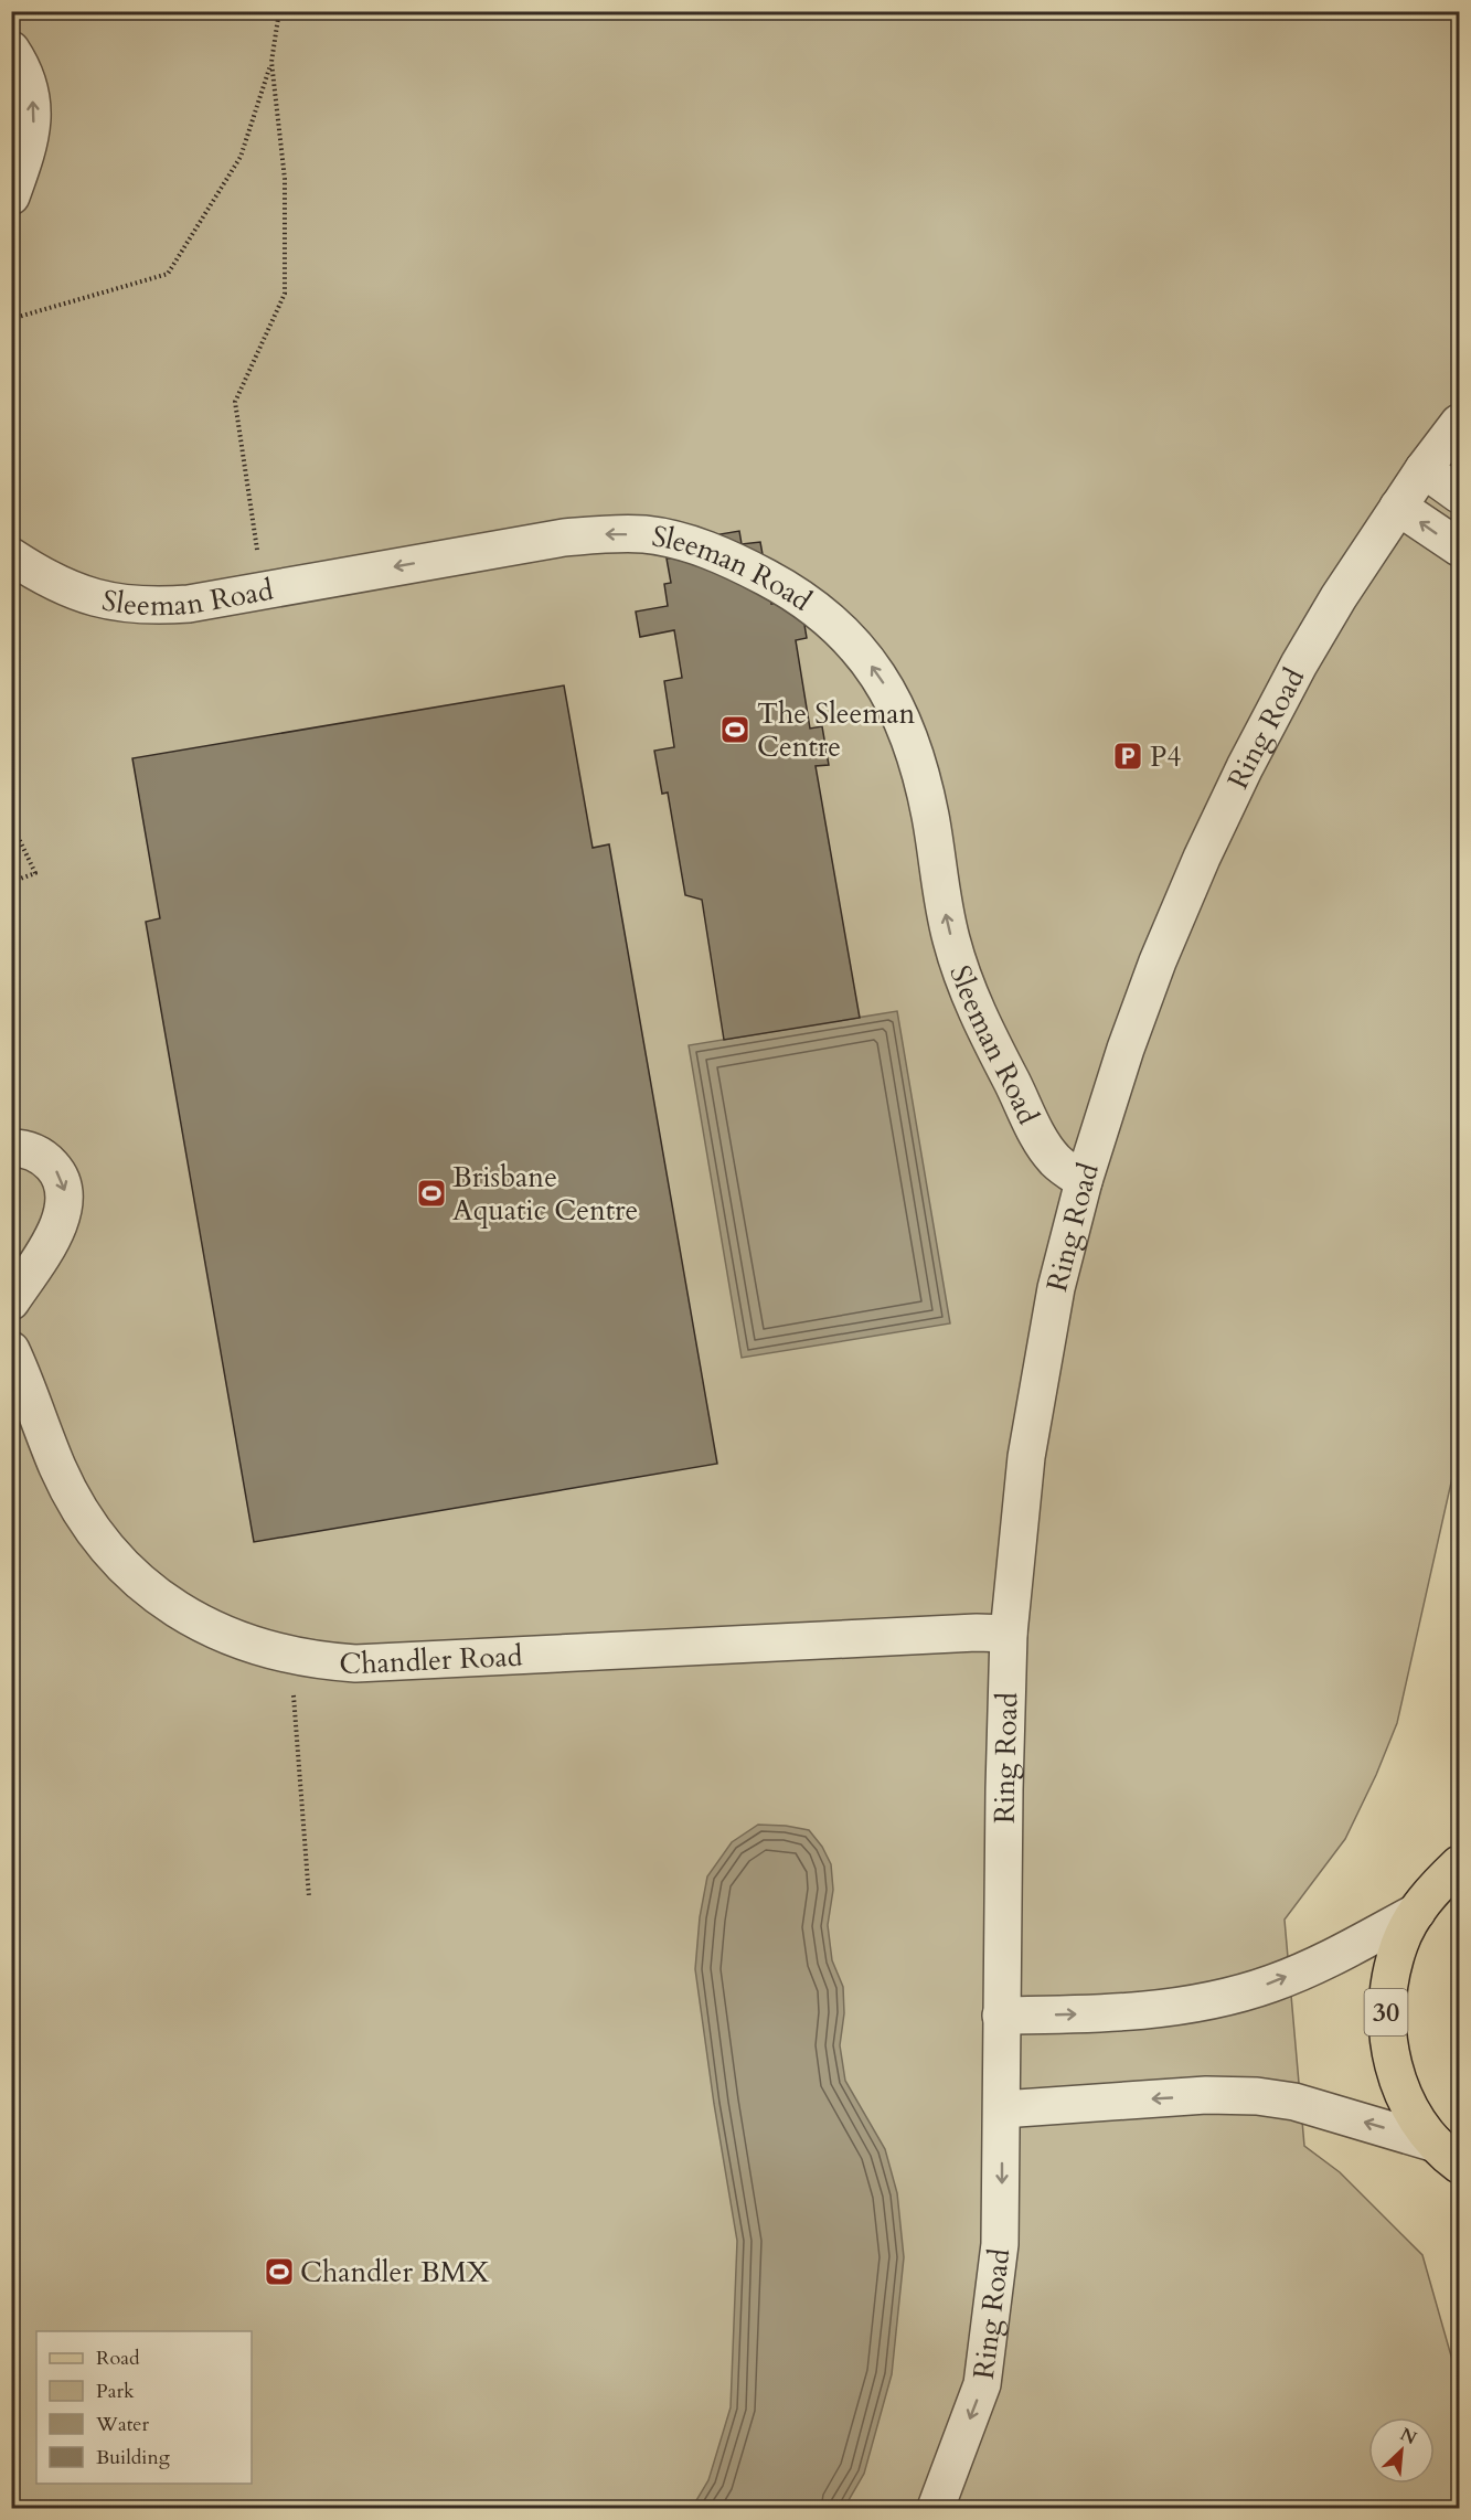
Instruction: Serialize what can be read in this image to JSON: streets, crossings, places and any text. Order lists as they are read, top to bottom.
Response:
{
  "streets": {
    "main road": ["30"],
    "lane": ["Sleeman Road", "Ring Road", "Chandler Road"]
  },
  "crossings": [
    ["Sleeman Road", "Ring Road"],
    ["Ring Road", "Chandler Road"]
  ],
  "one_way": ["Sleeman Road"],
  "places": {
    "sports": ["The Sleeman Centre", "Brisbane Aquatic Centre", "Chandler BMX"],
    "parking": ["P4"]
  },
  "legend": [
    "Road",
    "Park",
    "Water",
    "Building"
  ],
  "north": "top right"
}
